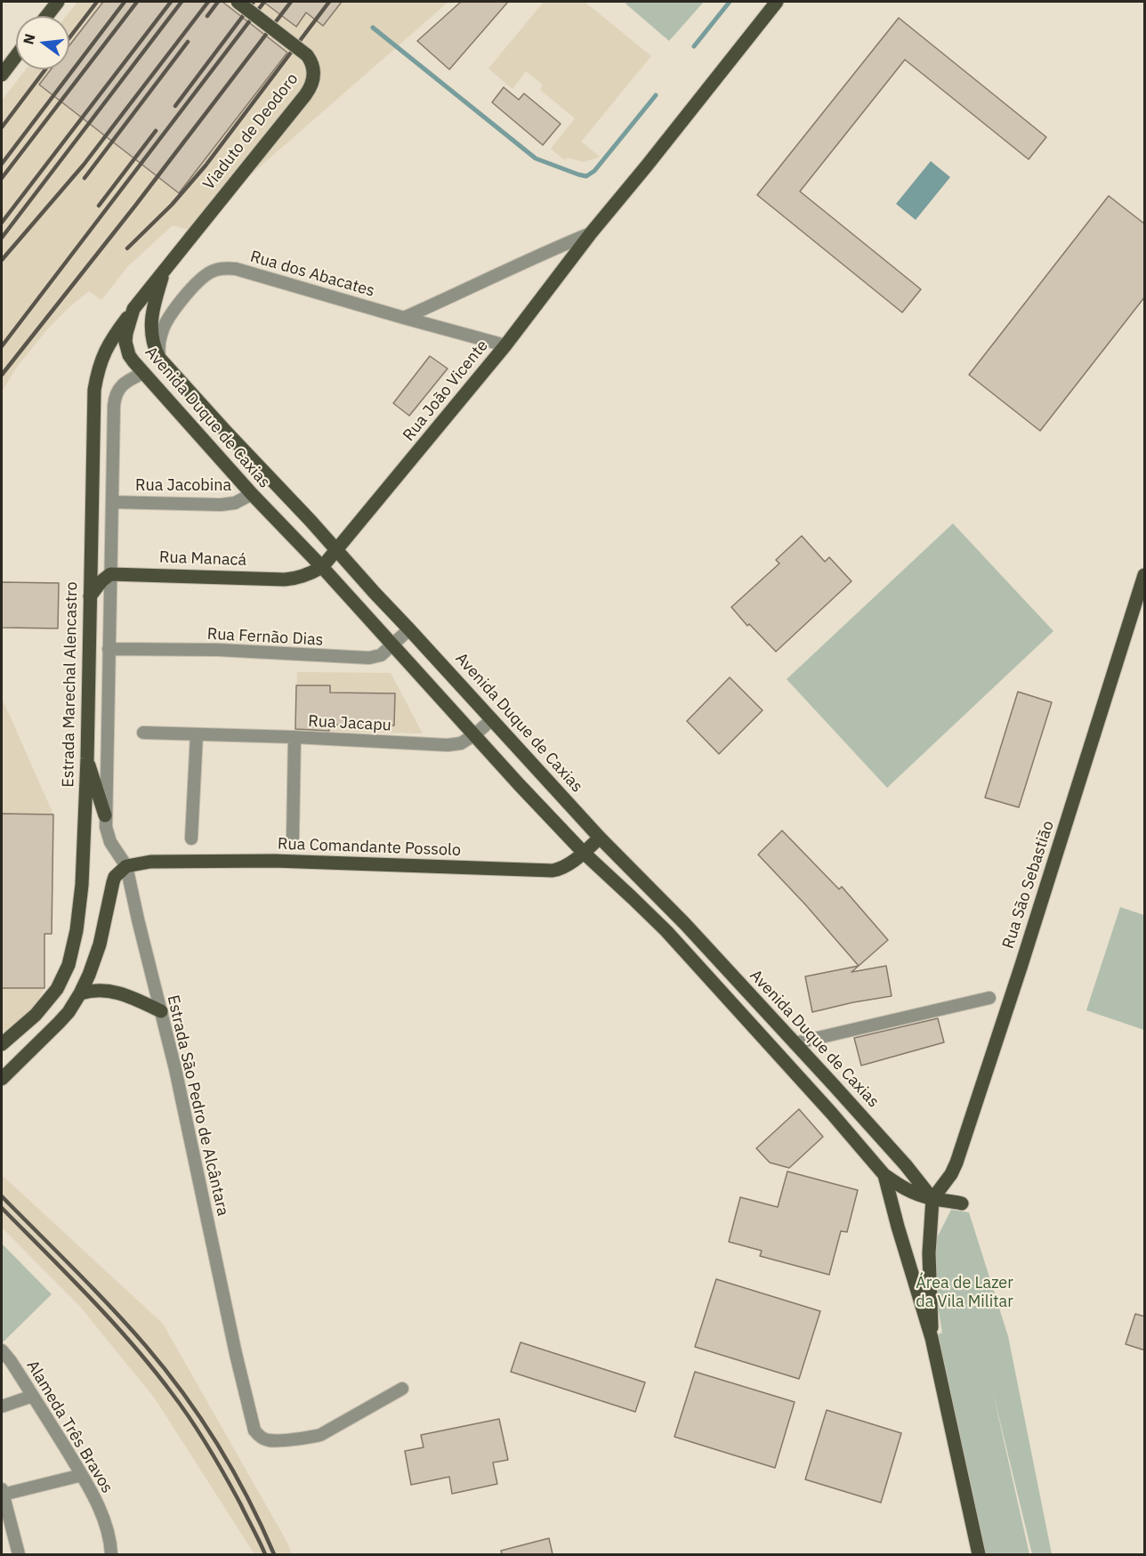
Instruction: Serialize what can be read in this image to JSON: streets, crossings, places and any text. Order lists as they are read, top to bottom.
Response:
{
  "streets": {
    "main road": [
      "Viaduto de Deodoro",
      "Rua João Vicente",
      "Avenida Duque de Caxias",
      "Rua Manacá",
      "Estrada Marechal Alencastro",
      "Rua Comandante Possolo",
      "Rua São Sebastião"
    ],
    "street": [
      "Rua dos Abacates",
      "Rua Jacobina",
      "Rua Fernão Dias",
      "Rua Jacapu",
      "Estrada São Pedro de Alcântara",
      "Alameda Três Bravos"
    ]
  },
  "crossings": [
    ["Viaduto de Deodoro", "Avenida Duque de Caxias"],
    ["Rua dos Abacates", "Rua João Vicente"],
    ["Rua dos Abacates", "Avenida Duque de Caxias"],
    ["Rua João Vicente", "Avenida Duque de Caxias"],
    ["Rua João Vicente", "Rua Manacá"],
    ["Avenida Duque de Caxias", "Rua Jacobina"],
    ["Avenida Duque de Caxias", "Rua Manacá"],
    ["Avenida Duque de Caxias", "Rua Fernão Dias"],
    ["Avenida Duque de Caxias", "Estrada Marechal Alencastro"],
    ["Avenida Duque de Caxias", "Rua Jacapu"],
    ["Avenida Duque de Caxias", "Rua Comandante Possolo"],
    ["Avenida Duque de Caxias", "Rua São Sebastião"],
    ["Rua Comandante Possolo", "Estrada São Pedro de Alcântara"]
  ],
  "parks": ["Área de Lazer da Vila Militar"],
  "north": "left"
}
